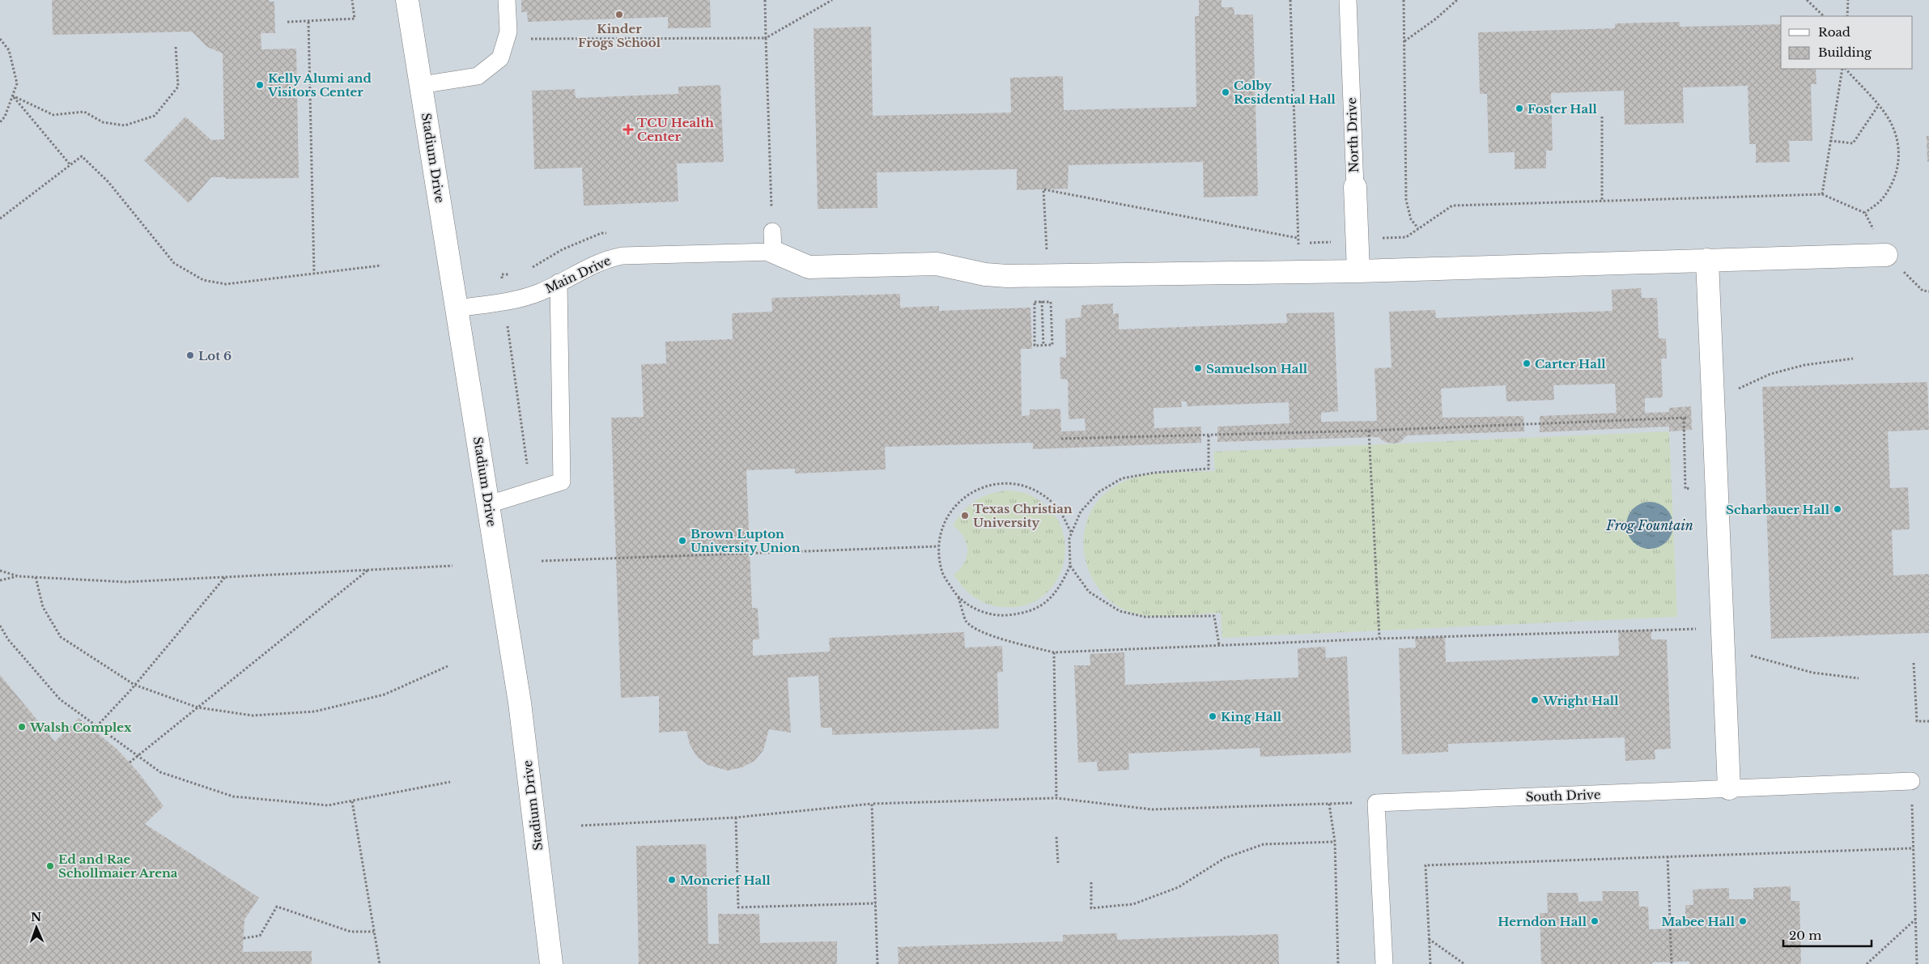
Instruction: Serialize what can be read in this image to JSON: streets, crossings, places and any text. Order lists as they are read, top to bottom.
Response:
{
  "streets": {
    "street": ["North Drive", "Stadium Drive"],
    "lane": ["Main Drive", "South Drive"]
  },
  "crossings": [
    ["Stadium Drive", "Main Drive"]
  ],
  "water": ["Frog Fountain"],
  "places": {
    "other": [
      "Kinder Frogs School",
      "Kelly Alumi and Visitors Center",
      "Colby Residential Hall",
      "Foster Hall",
      "Lot 6",
      "Carter Hall",
      "Samuelson Hall",
      "Scharbauer Hall",
      "Texas Christian University",
      "Brown Lupton University Union",
      "Wright Hall",
      "King Hall",
      "Walsh Complex",
      "Ed and Rae Schollmaier Arena",
      "Moncrief Hall",
      "Herndon Hall",
      "Mabee Hall"
    ],
    "health": ["TCU Health Center"]
  },
  "legend": ["Road", "Building"],
  "scale_bar": "20 m",
  "north": "top"
}
